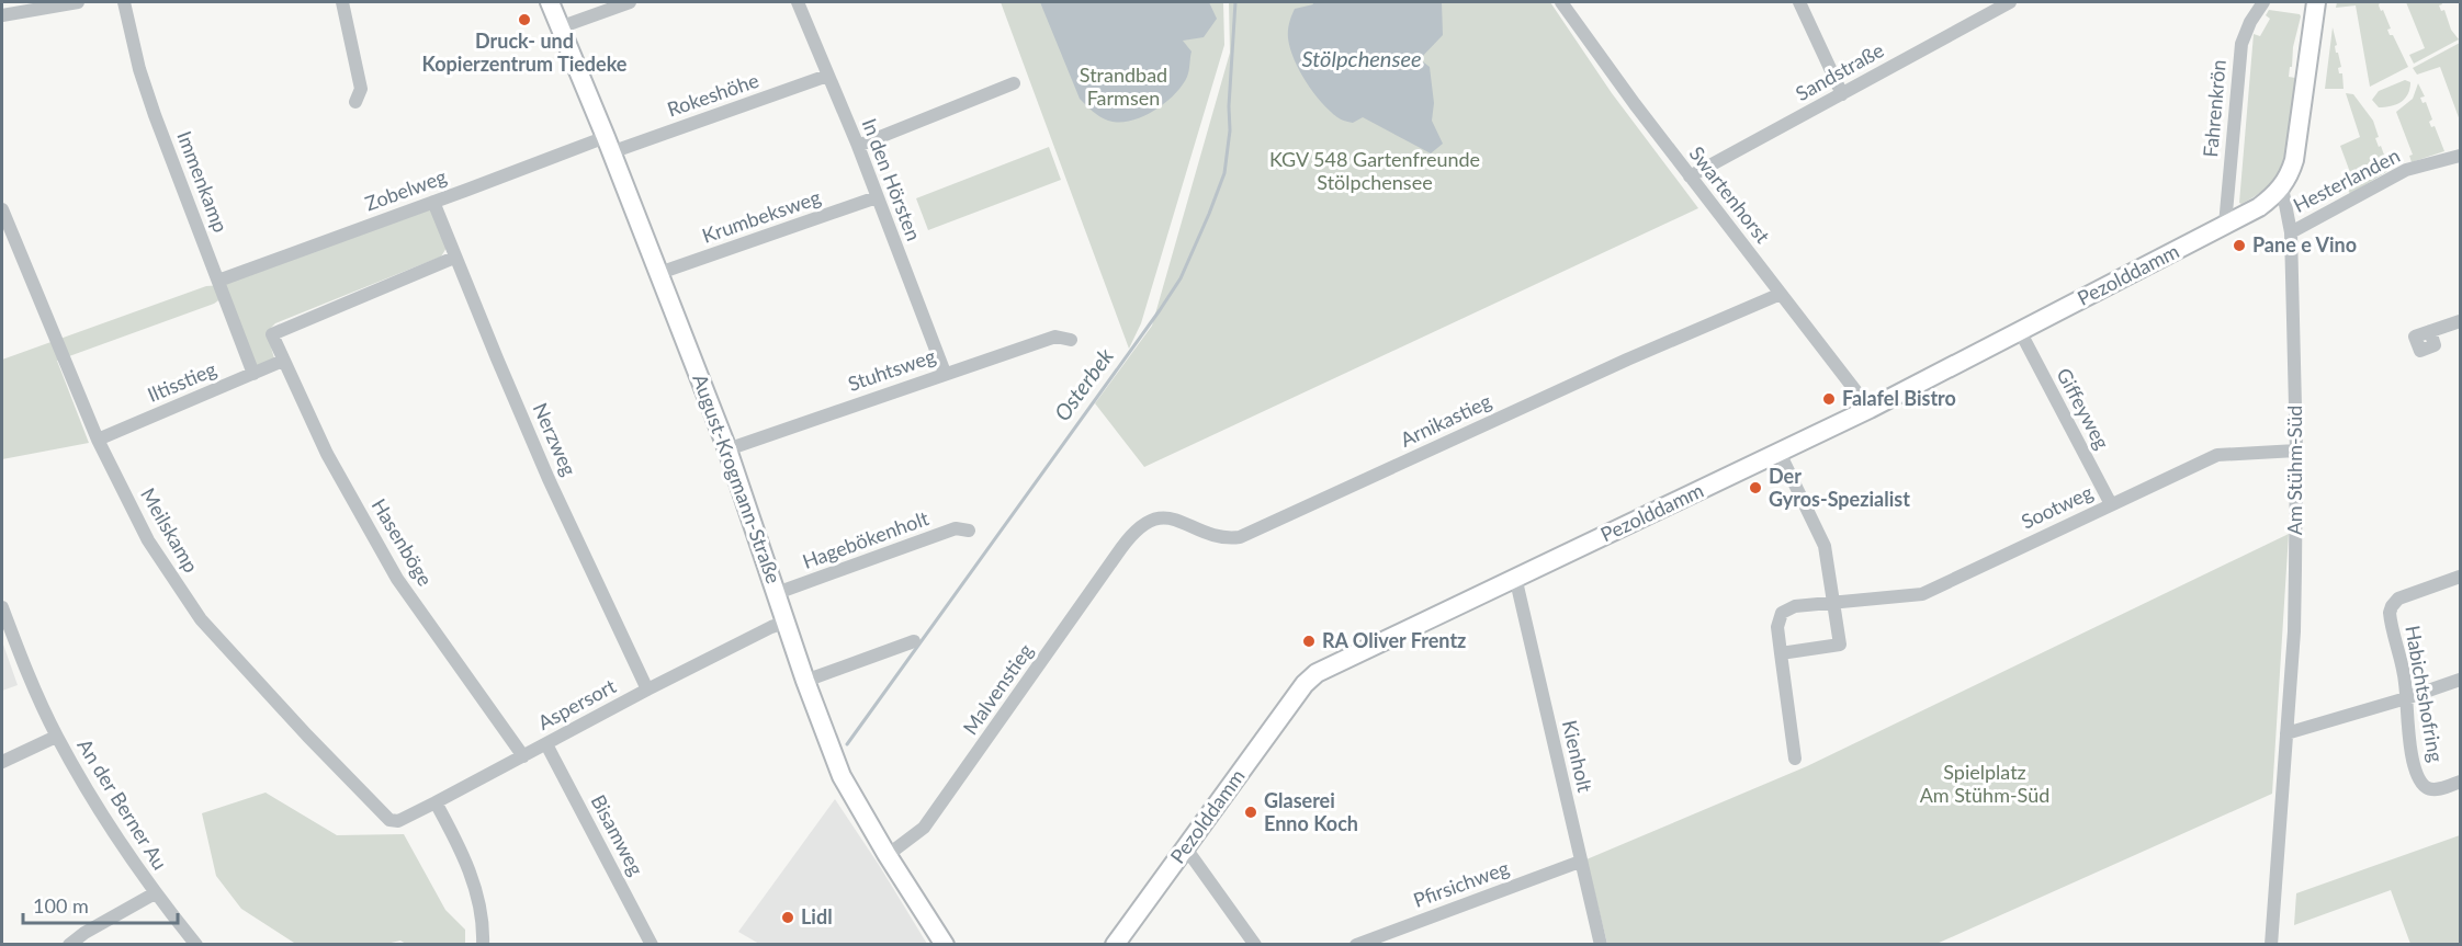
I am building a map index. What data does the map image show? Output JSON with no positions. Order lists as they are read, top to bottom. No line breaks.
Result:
{"streets":{"street":["Sandstraße","Rokeshöhe","Fahrenkrön","In den Hörsten","Hesterlanden","Immenkamp","Zobelweg","Swartenhorst","Krumbeksweg","Pezolddamm","Stuhtsweg","Iltisstieg","Giffeyweg","Arnikastieg","Nerzweg","Am Stühm-Süd","August-Krogmann-Straße","Sootweg","Meilskamp","Hagebökenholt","Hasenböge","Malvenstieg","Habichtshofring","Aspersort","Kienholt","An der Berner Au","Bisamweg","Pfirsichweg"]},"crossings":[["Sandstraße","Swartenhorst"],["Rokeshöhe","In den Hörsten"],["Rokeshöhe","Zobelweg"],["Rokeshöhe","August-Krogmann-Straße"],["Fahrenkrön","Pezolddamm"],["In den Hörsten","Krumbeksweg"],["In den Hörsten","Stuhtsweg"],["Hesterlanden","Am Stühm-Süd"],["Immenkamp","Zobelweg"],["Immenkamp","Iltisstieg"],["Zobelweg","Nerzweg"],["Zobelweg","August-Krogmann-Straße"],["Swartenhorst","Pezolddamm"],["Swartenhorst","Arnikastieg"],["Krumbeksweg","August-Krogmann-Straße"],["Pezolddamm","Giffeyweg"],["Pezolddamm","Am Stühm-Süd"],["Pezolddamm","Kienholt"],["Stuhtsweg","August-Krogmann-Straße"],["Iltisstieg","Meilskamp"],["Iltisstieg","Hasenböge"],["Giffeyweg","Sootweg"],["Arnikastieg","Malvenstieg"],["Nerzweg","Hasenböge"],["Nerzweg","Aspersort"],["Am Stühm-Süd","Sootweg"],["August-Krogmann-Straße","Hagebökenholt"],["August-Krogmann-Straße","Malvenstieg"],["August-Krogmann-Straße","Aspersort"],["Meilskamp","Aspersort"],["Hasenböge","Aspersort"],["Aspersort","Bisamweg"],["Kienholt","Pfirsichweg"]],"water":["Stölpchensee","Osterbek"],"parks":["Strandbad Farmsen","KGV 548 Gartenfreunde Stölpchensee","Spielplatz Am Stühm-Süd"],"places":["Druck- und Kopierzentrum Tiedeke","Pane e Vino","Falafel Bistro","Der Gyros-Spezialist","RA Oliver Frentz","Glaserei Enno Koch","Lidl"],"scale_bar":"100 m"}
